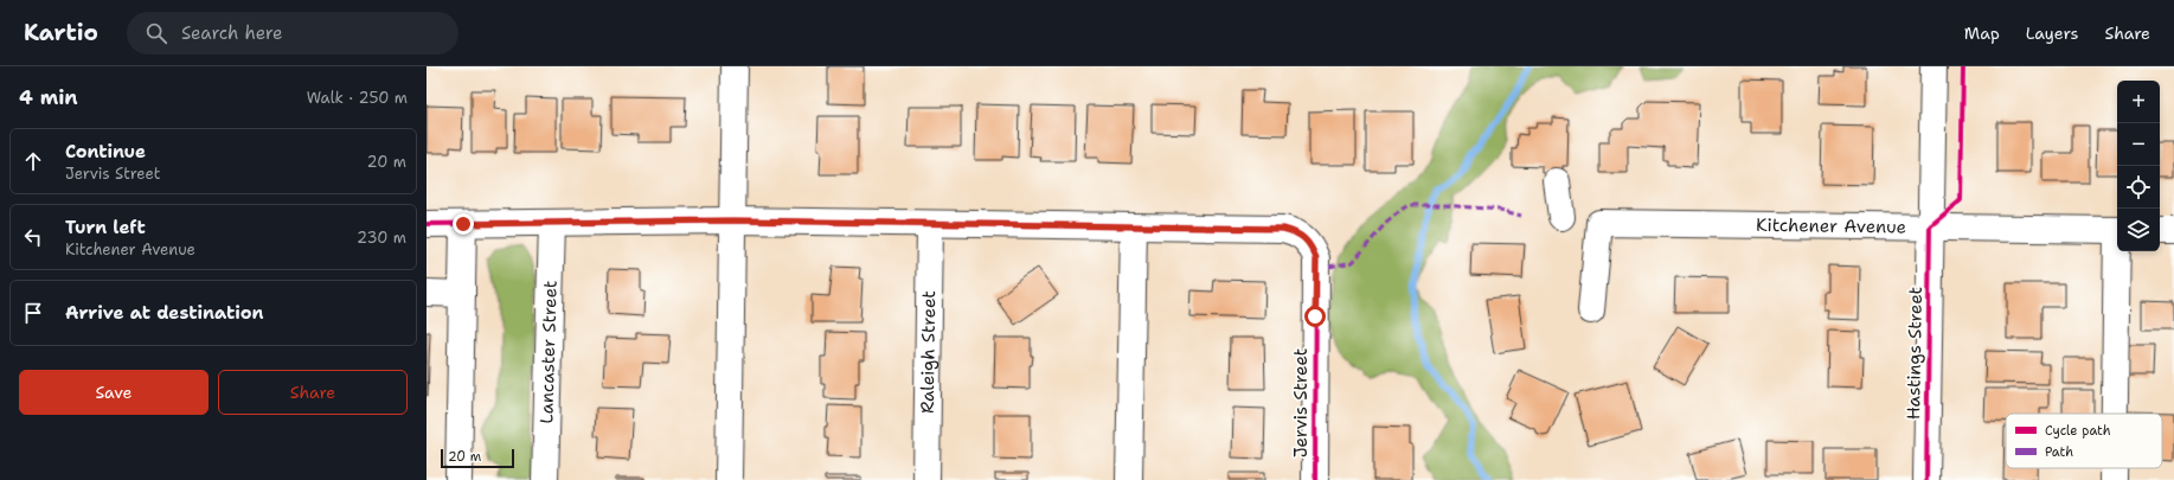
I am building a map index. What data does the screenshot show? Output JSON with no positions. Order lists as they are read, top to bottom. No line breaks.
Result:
{"streets":{"street":["Kitchener Avenue","Lancaster Street","Raleigh Street","Hastings Street","Jervis Street"]},"crossings":[["Kitchener Avenue","Hastings Street"]],"legend":["Cycle path","Path"],"scale_bar":"20 m","page":{"header":"Kartio","search":"Search here","nav":["Map","Layers","Share"],"heading":["4 min","Walk · 250 m"],"map_buttons":["+","−"],"list":[["Continue","Jervis Street","20 m"],["Turn left","Kitchener Avenue","230 m"],"Arrive at destination"],"buttons":["Save","Share"],"scale":"20 m"}}
